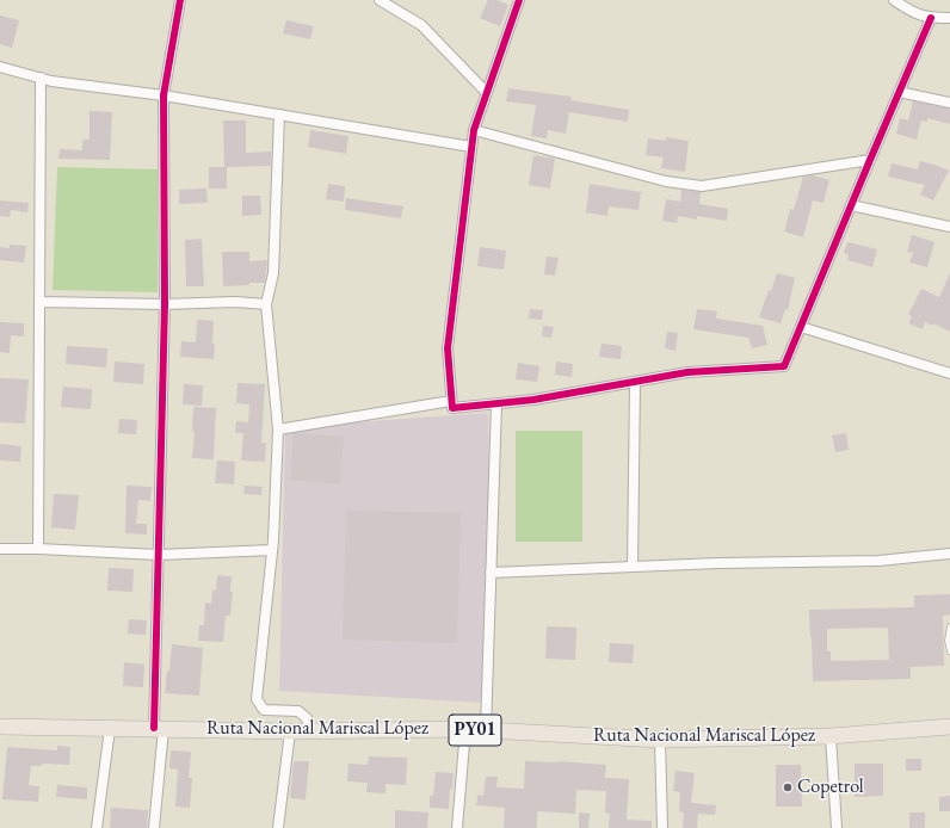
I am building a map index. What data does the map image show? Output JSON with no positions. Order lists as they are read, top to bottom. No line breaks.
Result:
{"streets":{"highway":["Ruta Nacional Mariscal López","PY01"]},"places":["Copetrol"]}
